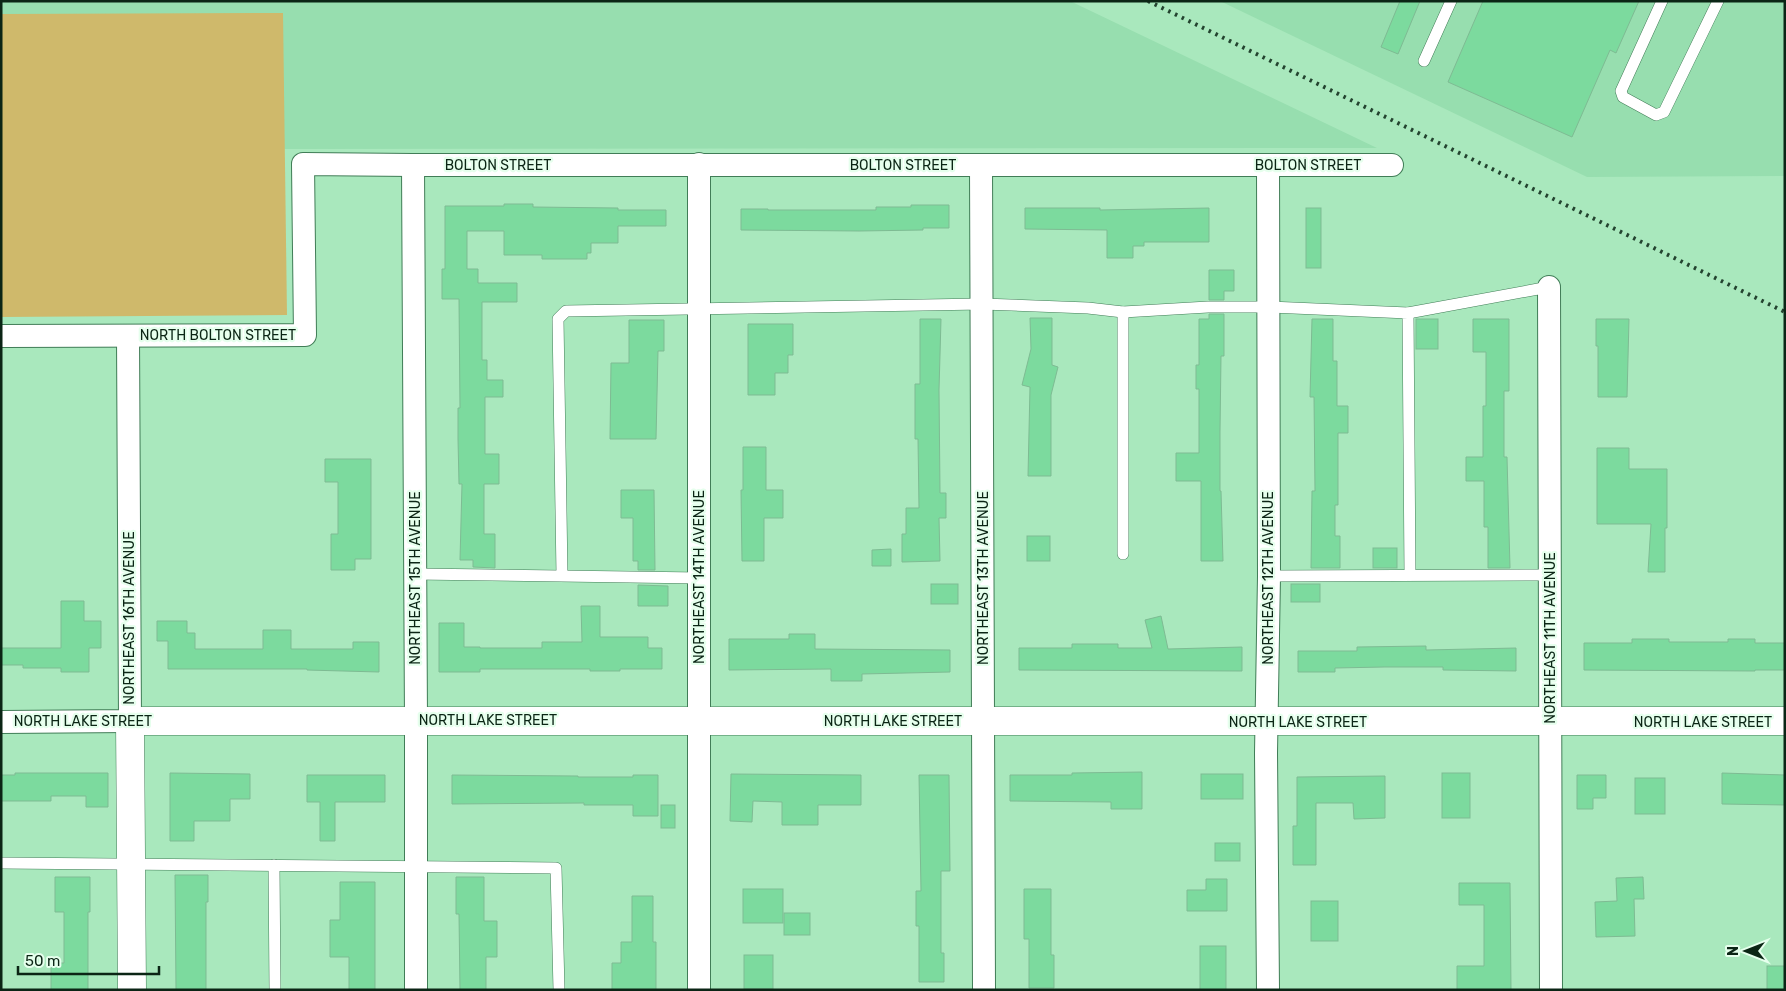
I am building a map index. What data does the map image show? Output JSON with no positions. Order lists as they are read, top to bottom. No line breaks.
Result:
{"streets":{"street":["BOLTON STREET","NORTH BOLTON STREET","NORTHEAST 14TH AVENUE","NORTHEAST 15TH AVENUE","NORTHEAST 13TH AVENUE","NORTHEAST 12TH AVENUE","NORTHEAST 16TH AVENUE","NORTHEAST 11TH AVENUE","NORTH LAKE STREET"]},"crossings":[["BOLTON STREET","NORTH BOLTON STREET"],["BOLTON STREET","NORTHEAST 14TH AVENUE"],["BOLTON STREET","NORTHEAST 15TH AVENUE"],["BOLTON STREET","NORTHEAST 13TH AVENUE"],["BOLTON STREET","NORTHEAST 12TH AVENUE"],["NORTH BOLTON STREET","NORTHEAST 15TH AVENUE"],["NORTH BOLTON STREET","NORTHEAST 16TH AVENUE"],["NORTHEAST 14TH AVENUE","NORTH LAKE STREET"],["NORTHEAST 15TH AVENUE","NORTH LAKE STREET"],["NORTHEAST 13TH AVENUE","NORTH LAKE STREET"],["NORTHEAST 12TH AVENUE","NORTH LAKE STREET"],["NORTHEAST 16TH AVENUE","NORTH LAKE STREET"],["NORTHEAST 11TH AVENUE","NORTH LAKE STREET"]],"scale_bar":"50 m","north":"left"}
